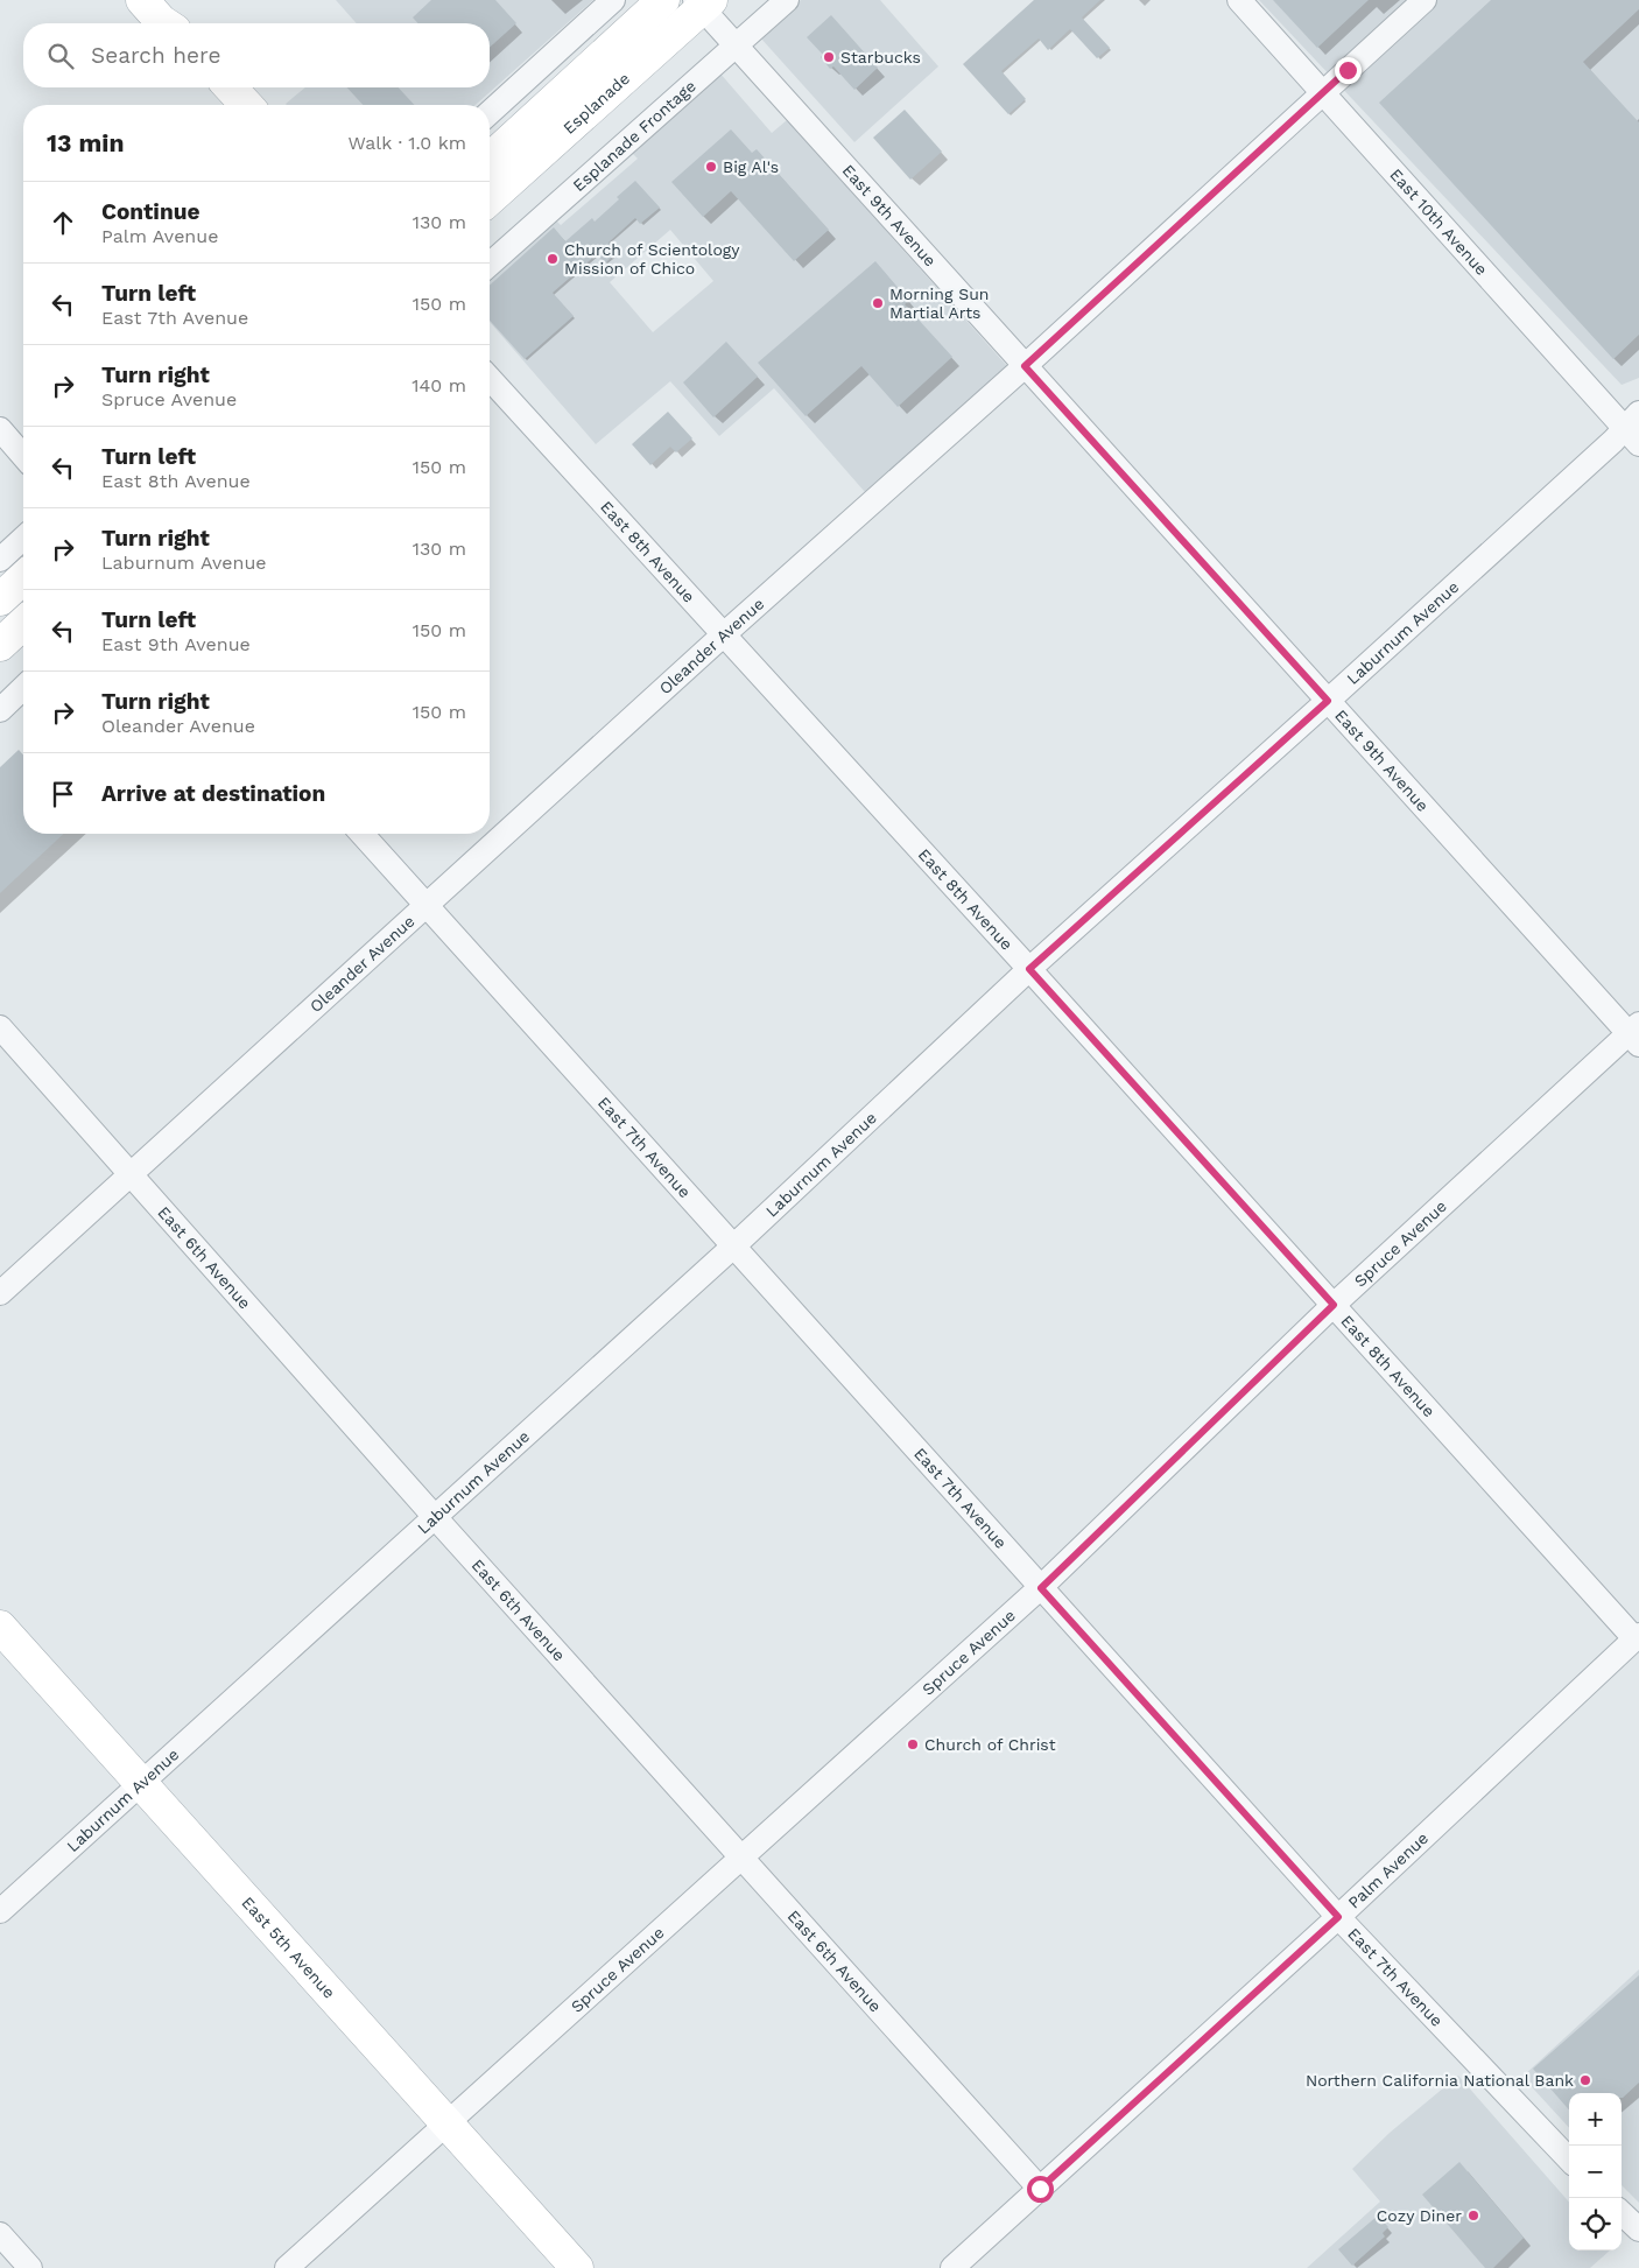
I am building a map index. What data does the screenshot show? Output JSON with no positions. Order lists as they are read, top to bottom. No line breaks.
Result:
{"streets":{"street":["Esplanade","Esplanade Frontage","East 9th Avenue","East 10th Avenue","East 8th Avenue","Laburnum Avenue","Oleander Avenue","East 7th Avenue","Spruce Avenue","East 6th Avenue","Palm Avenue","East 5th Avenue"]},"crossings":[["Esplanade","East 9th Avenue"],["Esplanade Frontage","East 9th Avenue"],["East 9th Avenue","Laburnum Avenue"],["East 9th Avenue","Oleander Avenue"],["East 9th Avenue","Spruce Avenue"],["East 10th Avenue","Laburnum Avenue"],["East 10th Avenue","Oleander Avenue"],["East 8th Avenue","Laburnum Avenue"],["East 8th Avenue","Oleander Avenue"],["East 8th Avenue","Spruce Avenue"],["East 8th Avenue","Palm Avenue"],["Laburnum Avenue","East 7th Avenue"],["Laburnum Avenue","East 6th Avenue"],["Laburnum Avenue","East 5th Avenue"],["Oleander Avenue","East 7th Avenue"],["Oleander Avenue","East 6th Avenue"],["East 7th Avenue","Spruce Avenue"],["East 7th Avenue","Palm Avenue"],["Spruce Avenue","East 6th Avenue"],["Spruce Avenue","East 5th Avenue"],["East 6th Avenue","Palm Avenue"]],"places":["Starbucks","Big Al's","Church of Scientology Mission of Chico","Morning Sun Martial Arts","Church of Christ","Northern California National Bank","Cozy Diner"],"page":{"search":"Search here","heading":["13 min","Walk · 1.0 km"],"list":[["Continue","Palm Avenue","130 m"],["Turn left","East 7th Avenue","150 m"],["Turn right","Spruce Avenue","140 m"],["Turn left","East 8th Avenue","150 m"],["Turn right","Laburnum Avenue","130 m"],["Turn left","East 9th Avenue","150 m"],["Turn right","Oleander Avenue","150 m"],"Arrive at destination"],"map_buttons":["+","−"]}}
